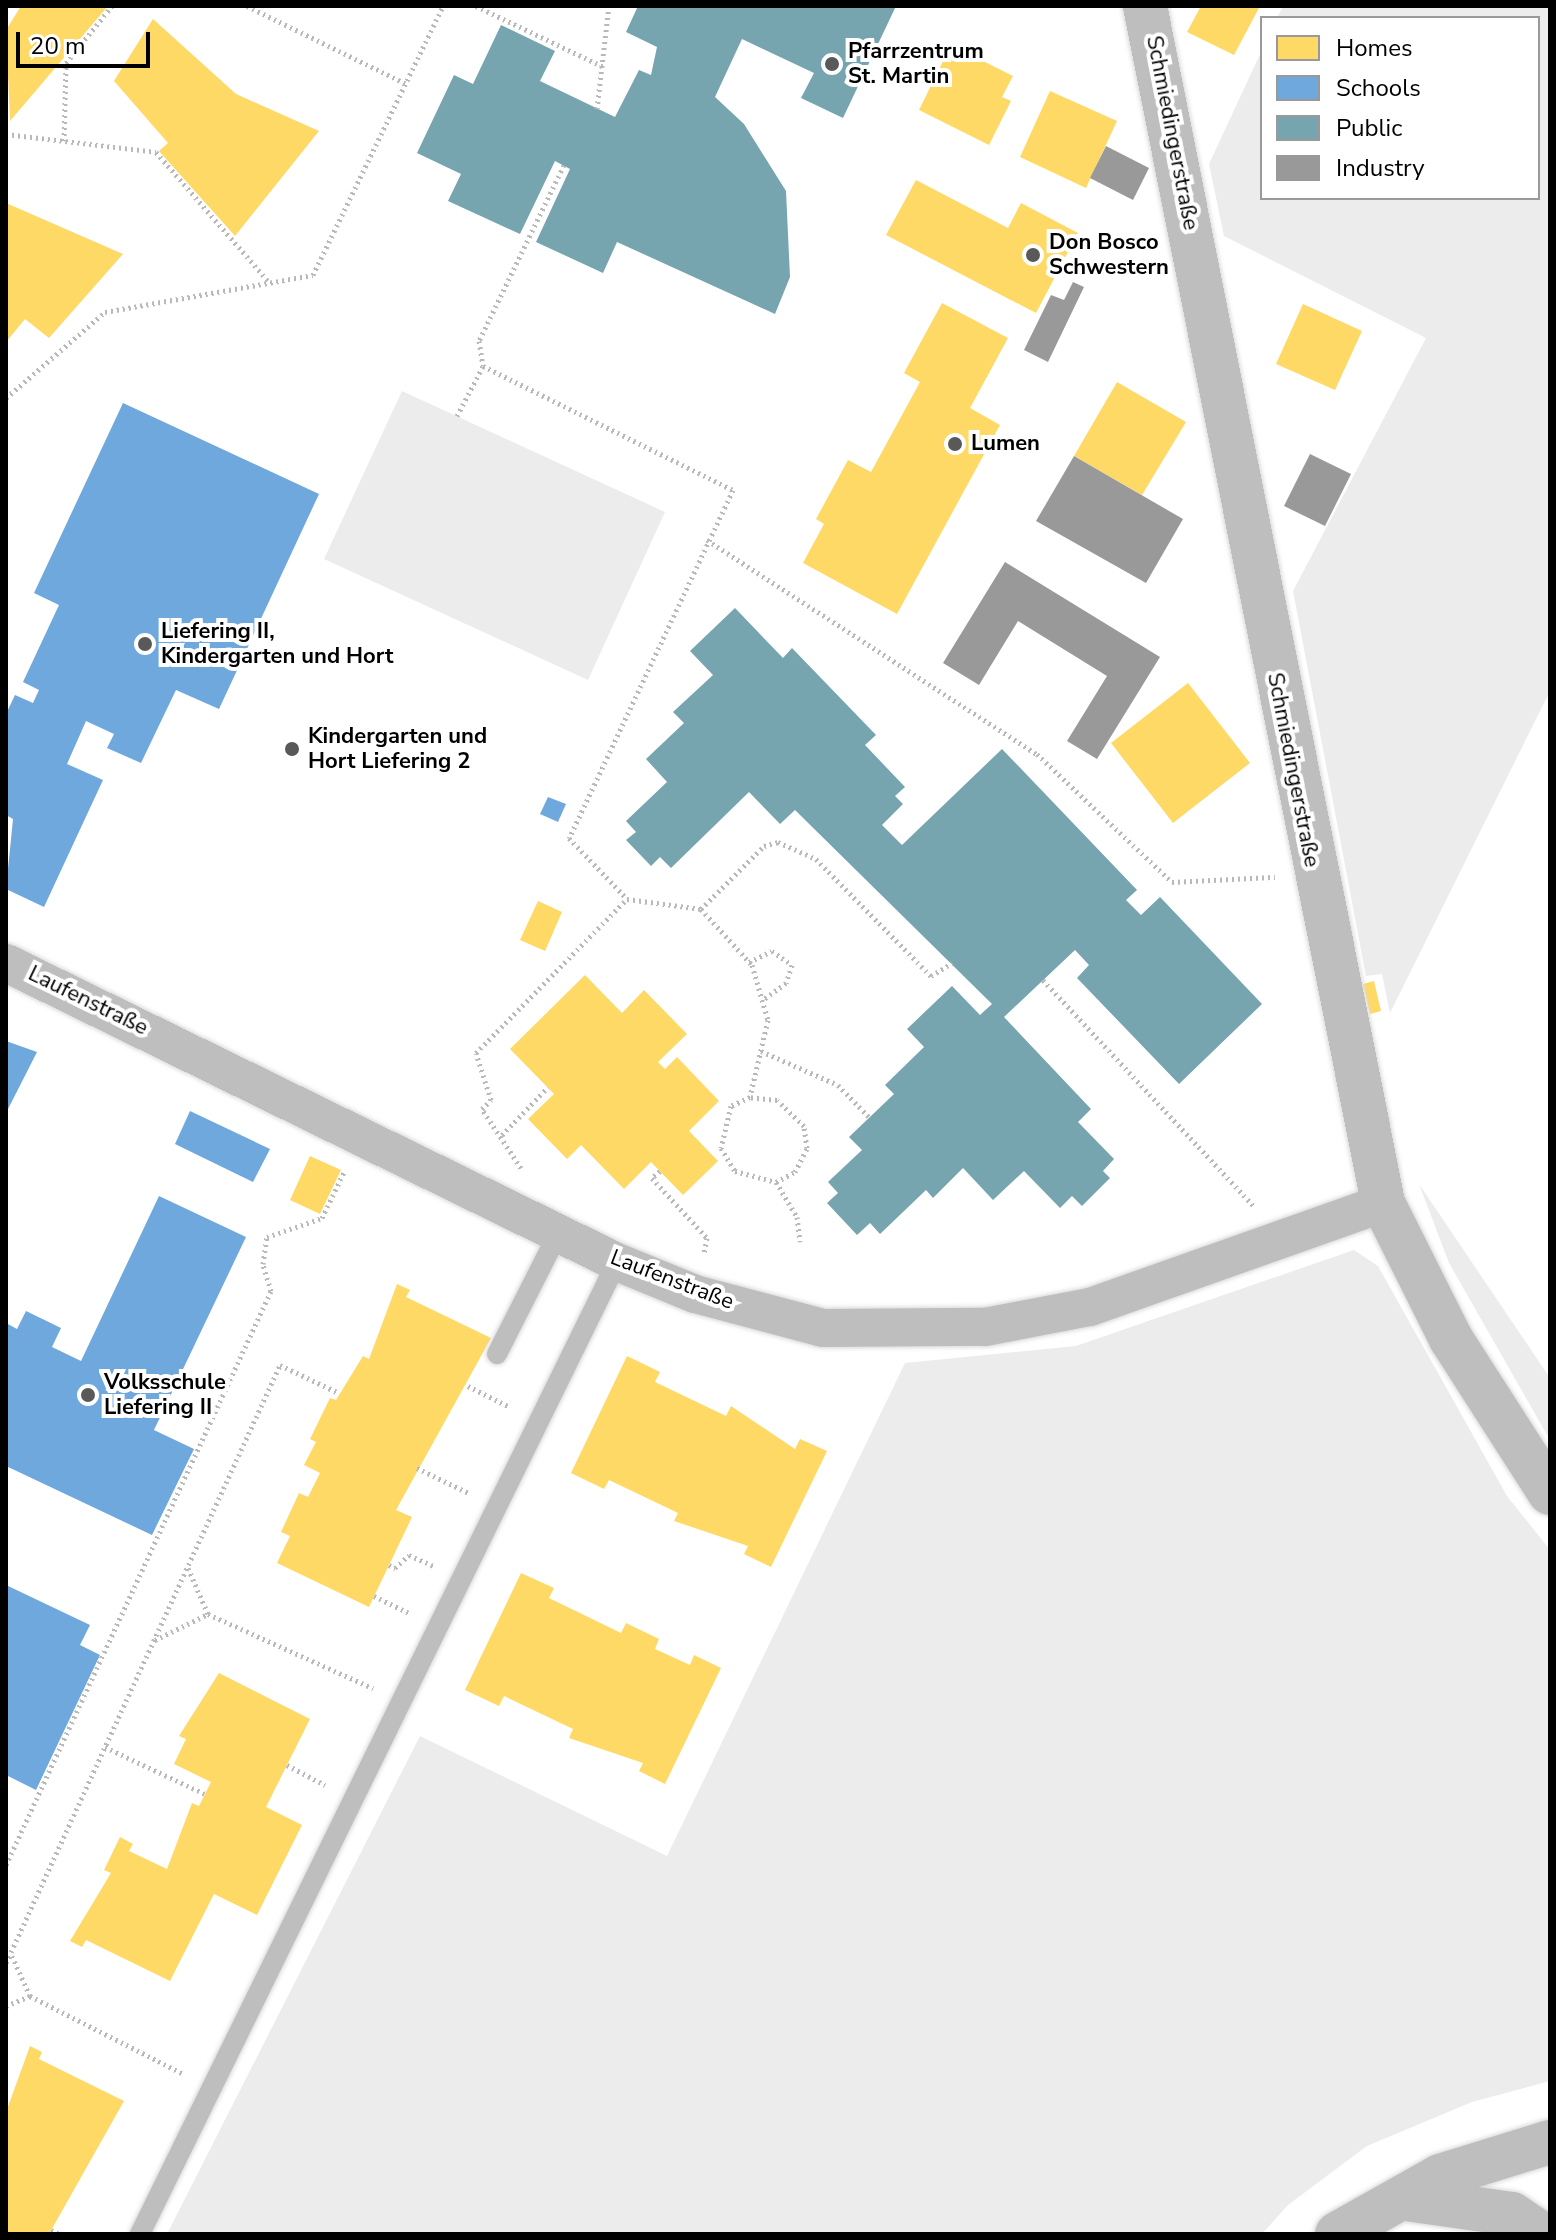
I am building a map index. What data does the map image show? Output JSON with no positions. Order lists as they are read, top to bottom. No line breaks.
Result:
{"streets":{"main road":["Schmiedingerstraße"],"street":["Laufenstraße"]},"crossings":[["Schmiedingerstraße","Laufenstraße"]],"places":["Pfarrzentrum St. Martin","Don Bosco Schwestern","Lumen","Liefering II, Kindergarten und Hort","Kindergarten und Hort Liefering 2","Volksschule Liefering II"],"legend":["Homes","Schools","Public","Industry"],"scale_bar":"20 m"}
